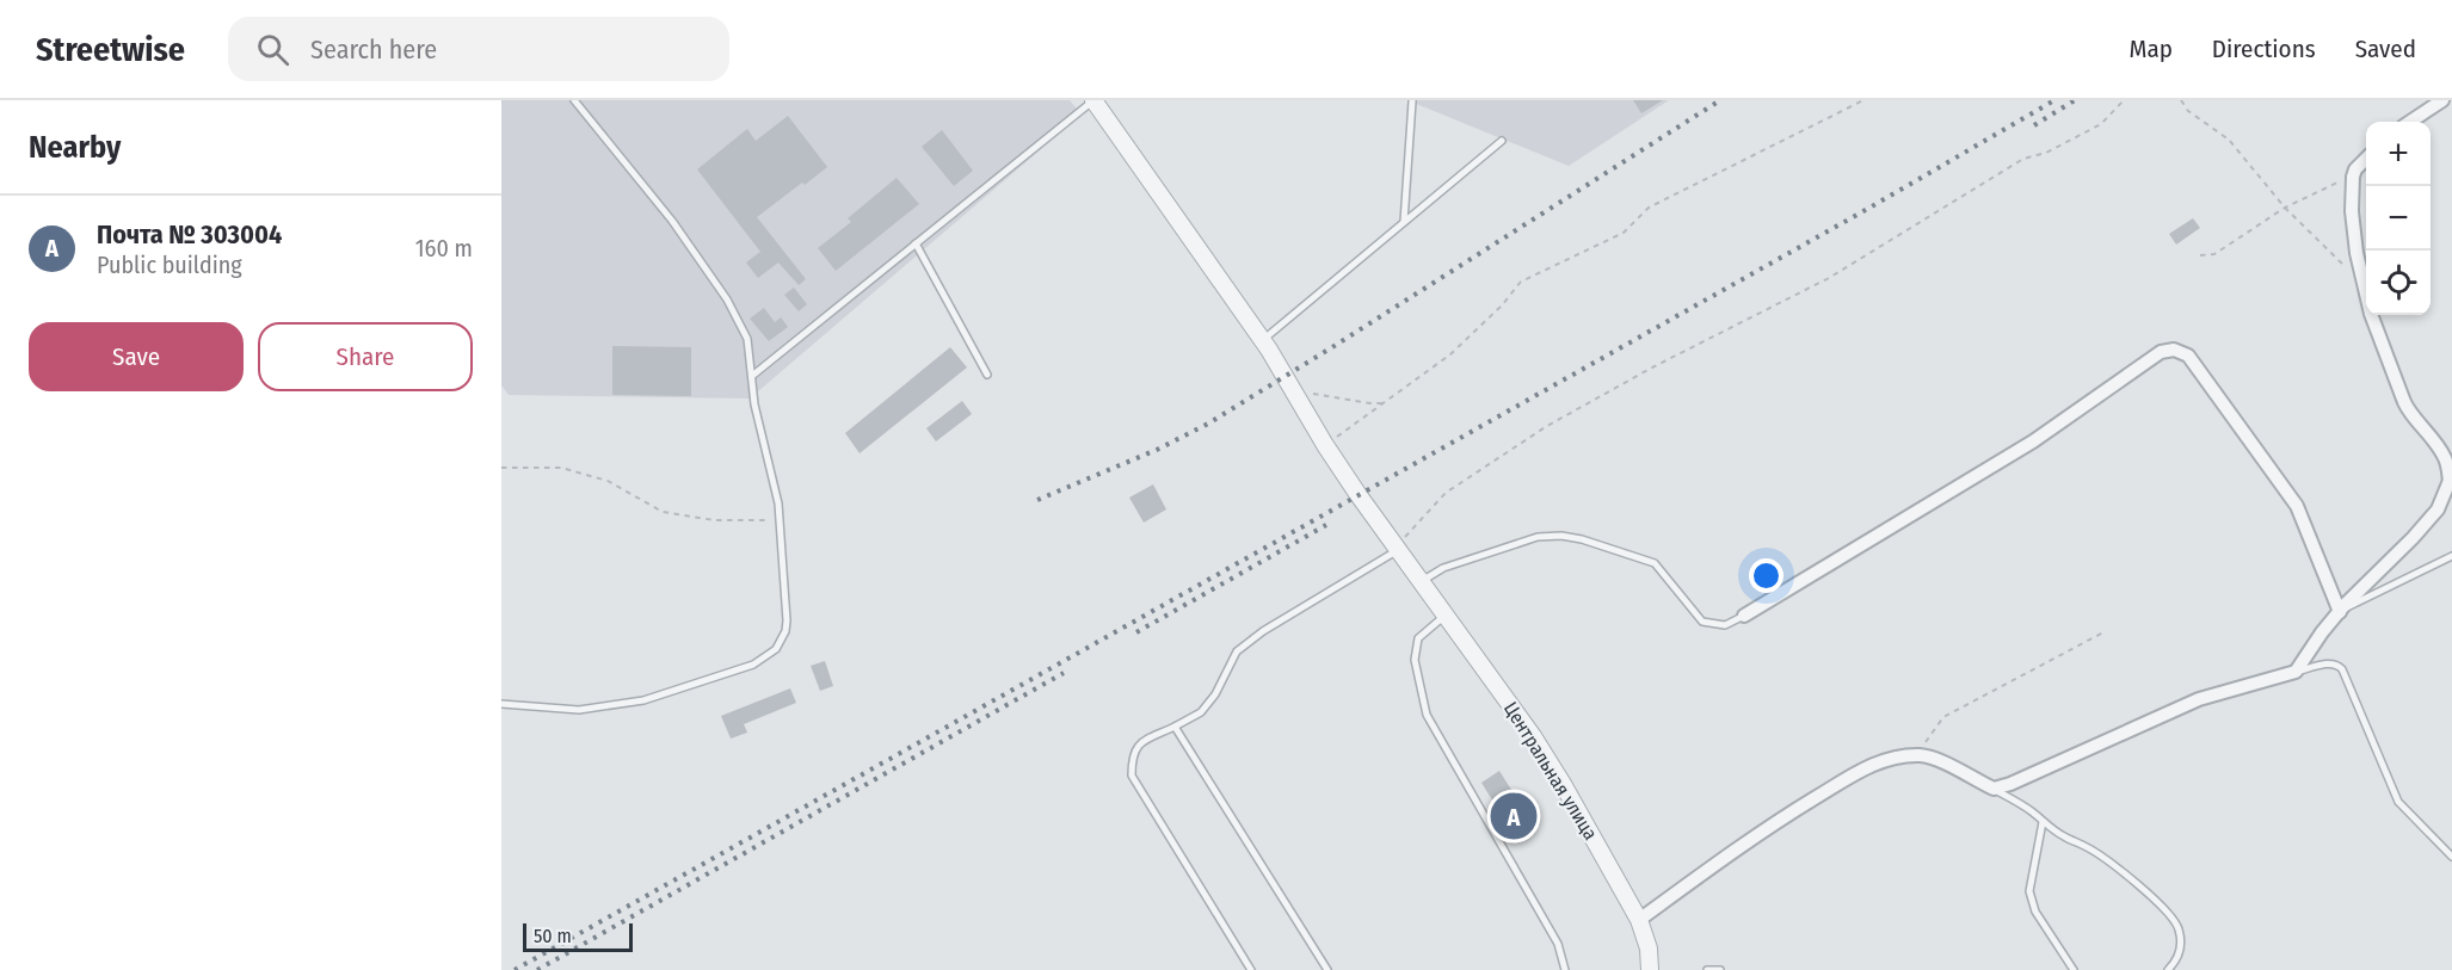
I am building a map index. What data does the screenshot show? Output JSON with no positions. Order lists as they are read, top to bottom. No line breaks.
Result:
{"streets":{"street":["Центральная улица"]},"scale_bar":"50 m","page":{"header":"Streetwise","search":"Search here","nav":["Map","Directions","Saved"],"heading":"Nearby","map_buttons":["+","−"],"list":[{"mark":"A","name":"Почта № 303004","note":"Public building","value":"160 m"}],"buttons":["Save","Share"],"pins":"A","scale":"50 m"}}
